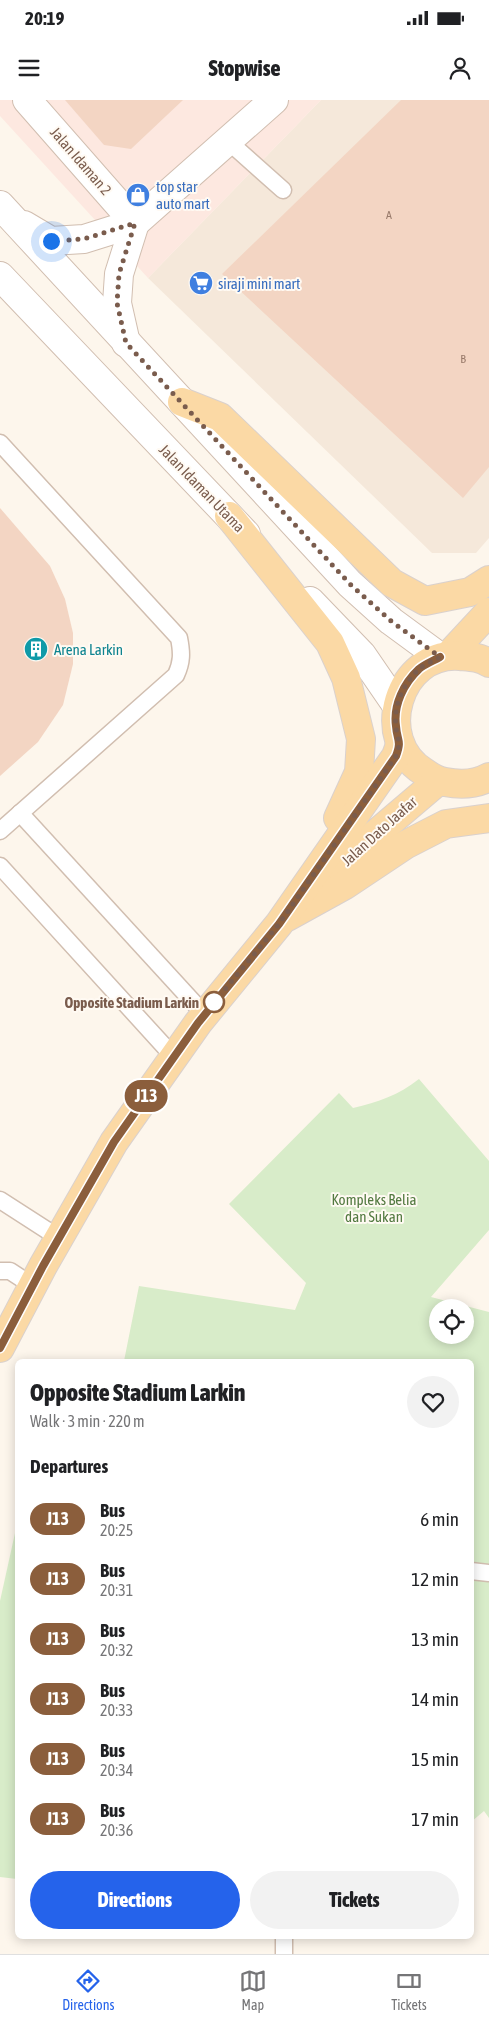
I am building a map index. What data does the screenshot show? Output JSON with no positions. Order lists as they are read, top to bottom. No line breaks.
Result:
{"streets":{"main road":["Jalan Dato Jaafar"],"street":["Jalan Idaman 2","Jalan Idaman Utama"]},"parks":["Kompleks Belia dan Sukan"],"places":{"shop":["top star auto mart"],"supermarket":["siraji mini mart"],"building":["Arena Larkin"],"other":["Opposite Stadium Larkin"]},"lines":["bus line J13"],"house_numbers":["A","B"],"page":{"status":"20:19","header":"Stopwise","on_map":"J13","heading":[["Opposite Stadium Larkin","Walk · 3 min · 220 m"],"Departures"],"list":[{"mark":"J13","name":"Bus","note":"20:25","value":"6 min"},{"mark":"J13","name":"Bus","note":"20:31","value":"12 min"},{"mark":"J13","name":"Bus","note":"20:32","value":"13 min"},{"mark":"J13","name":"Bus","note":"20:33","value":"14 min"},{"mark":"J13","name":"Bus","note":"20:34","value":"15 min"},{"mark":"J13","name":"Bus","note":"20:36","value":"17 min"}],"buttons":["Directions","Tickets"],"tabs":["Directions","Map","Tickets"]}}
